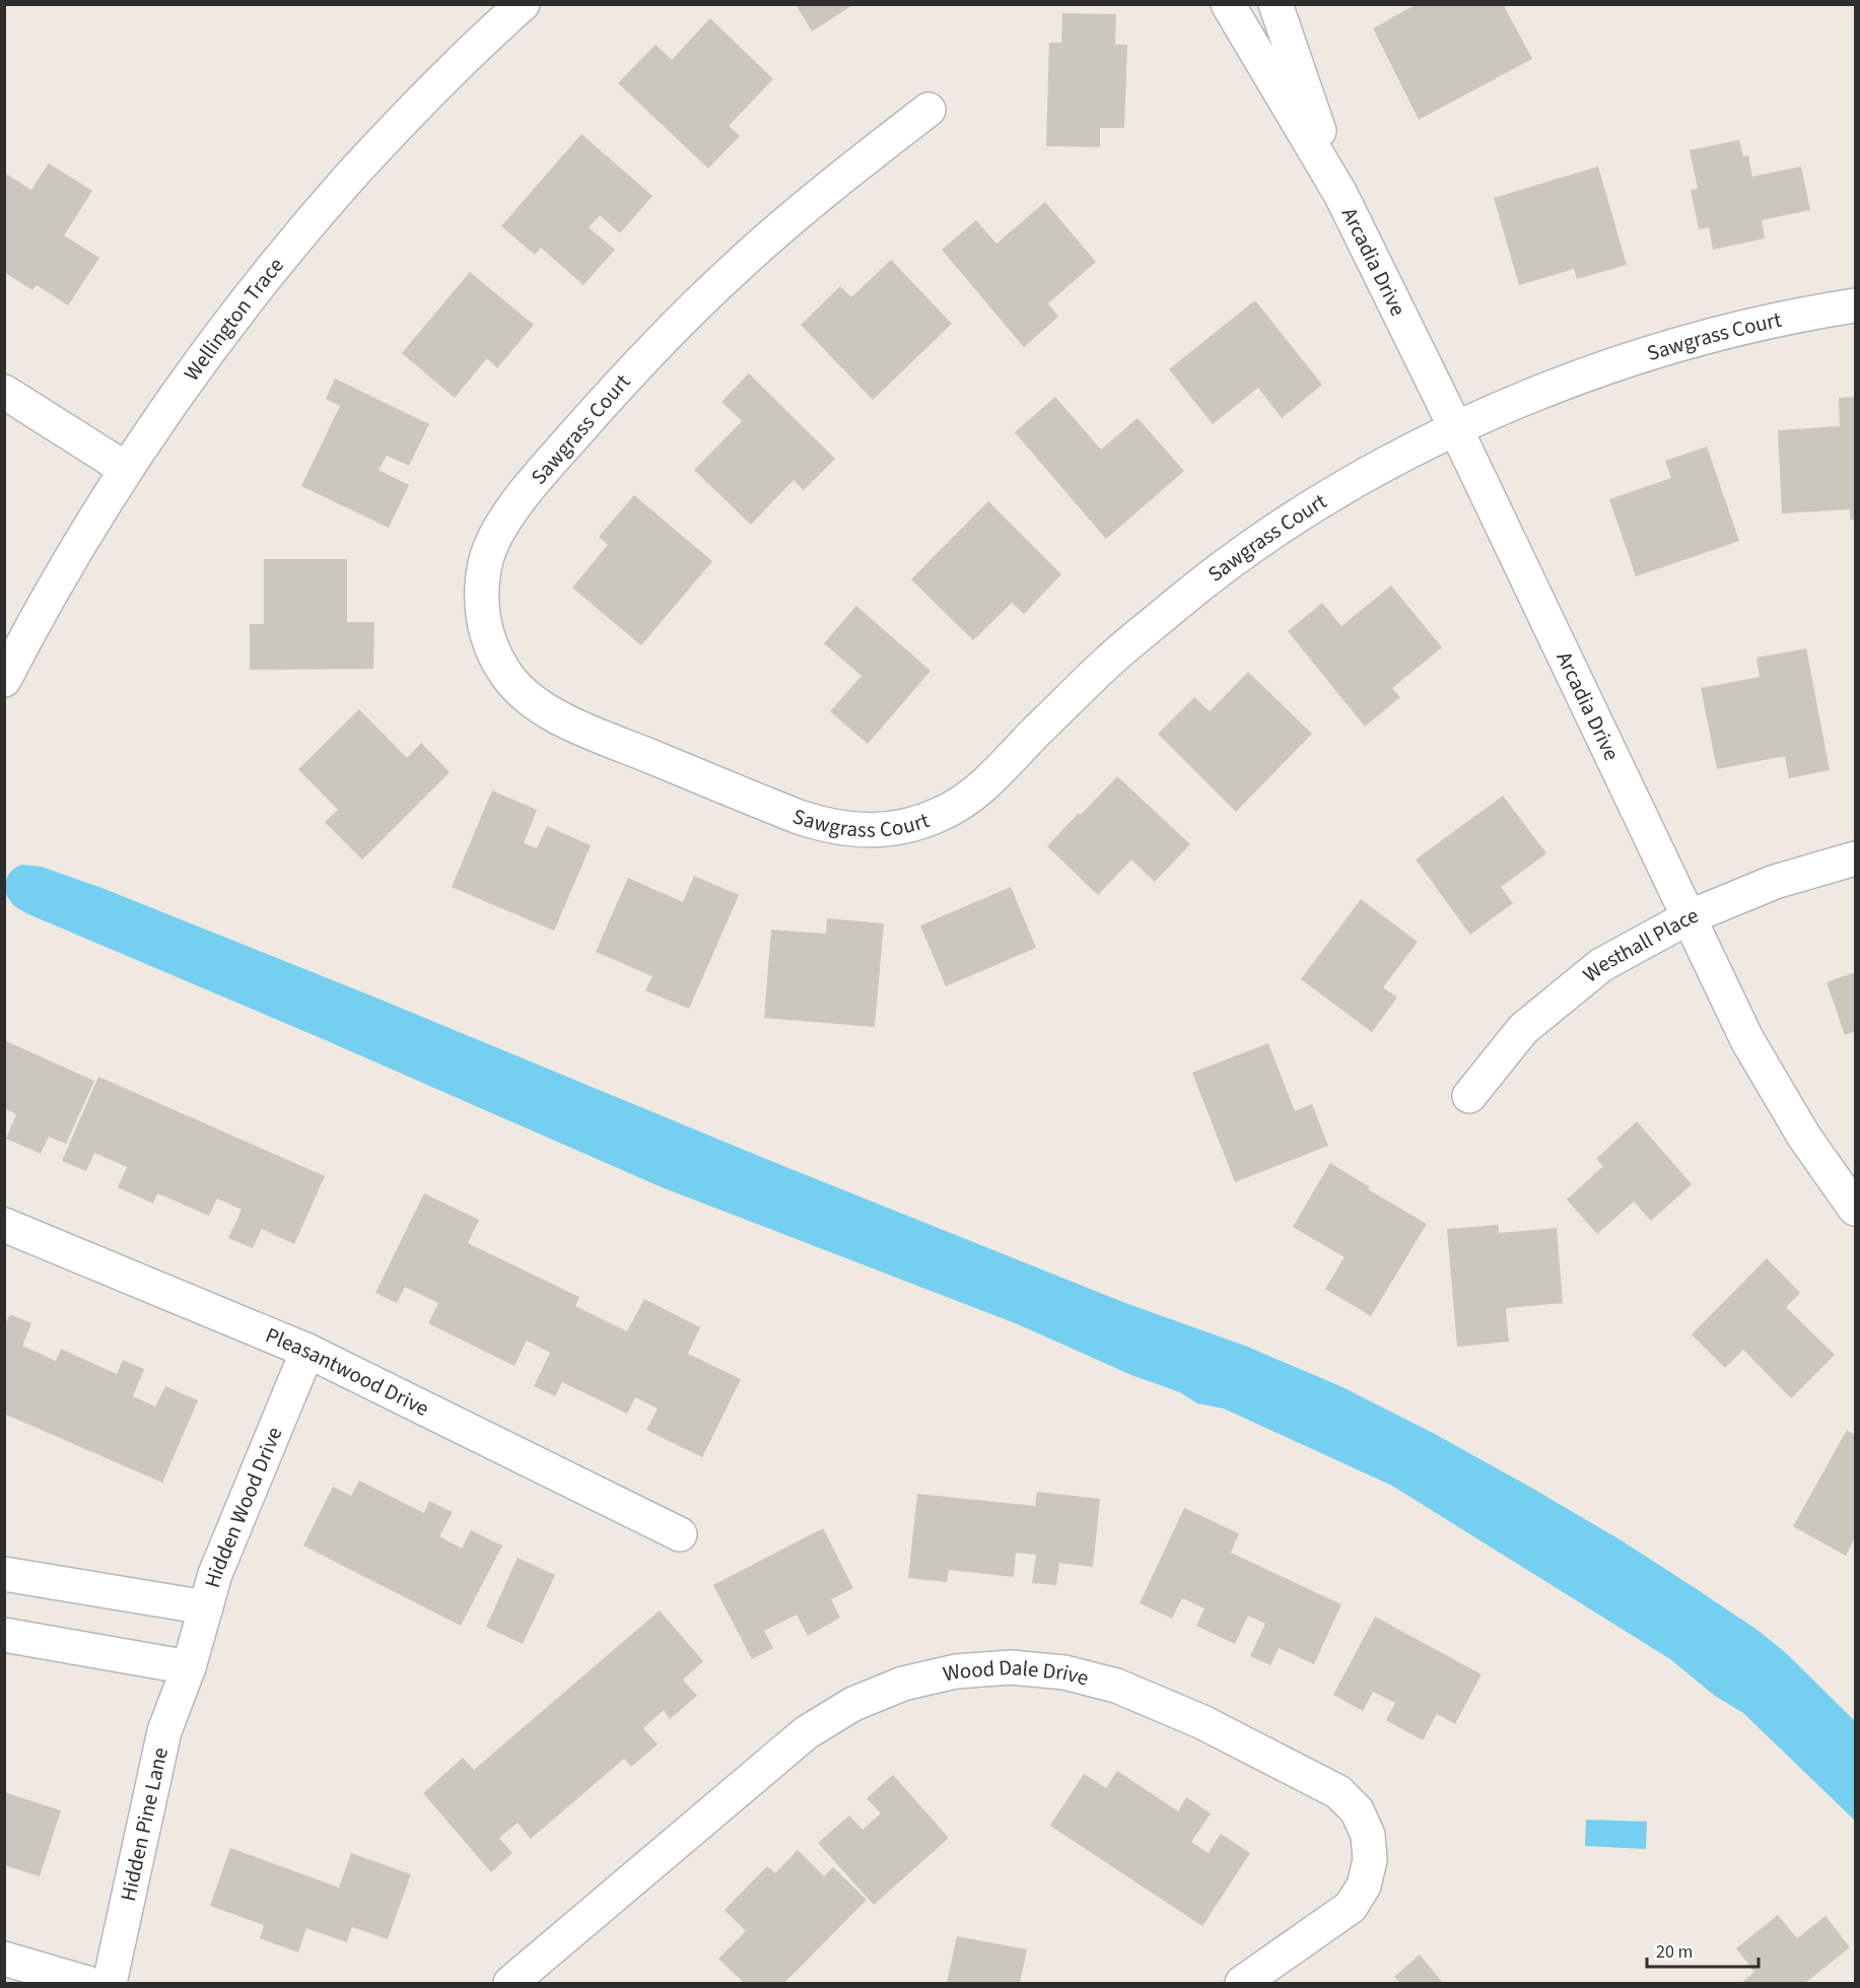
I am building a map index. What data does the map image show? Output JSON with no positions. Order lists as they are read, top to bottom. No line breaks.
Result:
{"streets":{"street":["Arcadia Drive","Wellington Trace","Sawgrass Court","Westhall Place","Pleasantwood Drive","Hidden Wood Drive","Wood Dale Drive","Hidden Pine Lane"]},"crossings":[["Arcadia Drive","Sawgrass Court"],["Arcadia Drive","Westhall Place"],["Pleasantwood Drive","Hidden Wood Drive"],["Hidden Wood Drive","Hidden Pine Lane"]],"scale_bar":"20 m"}
